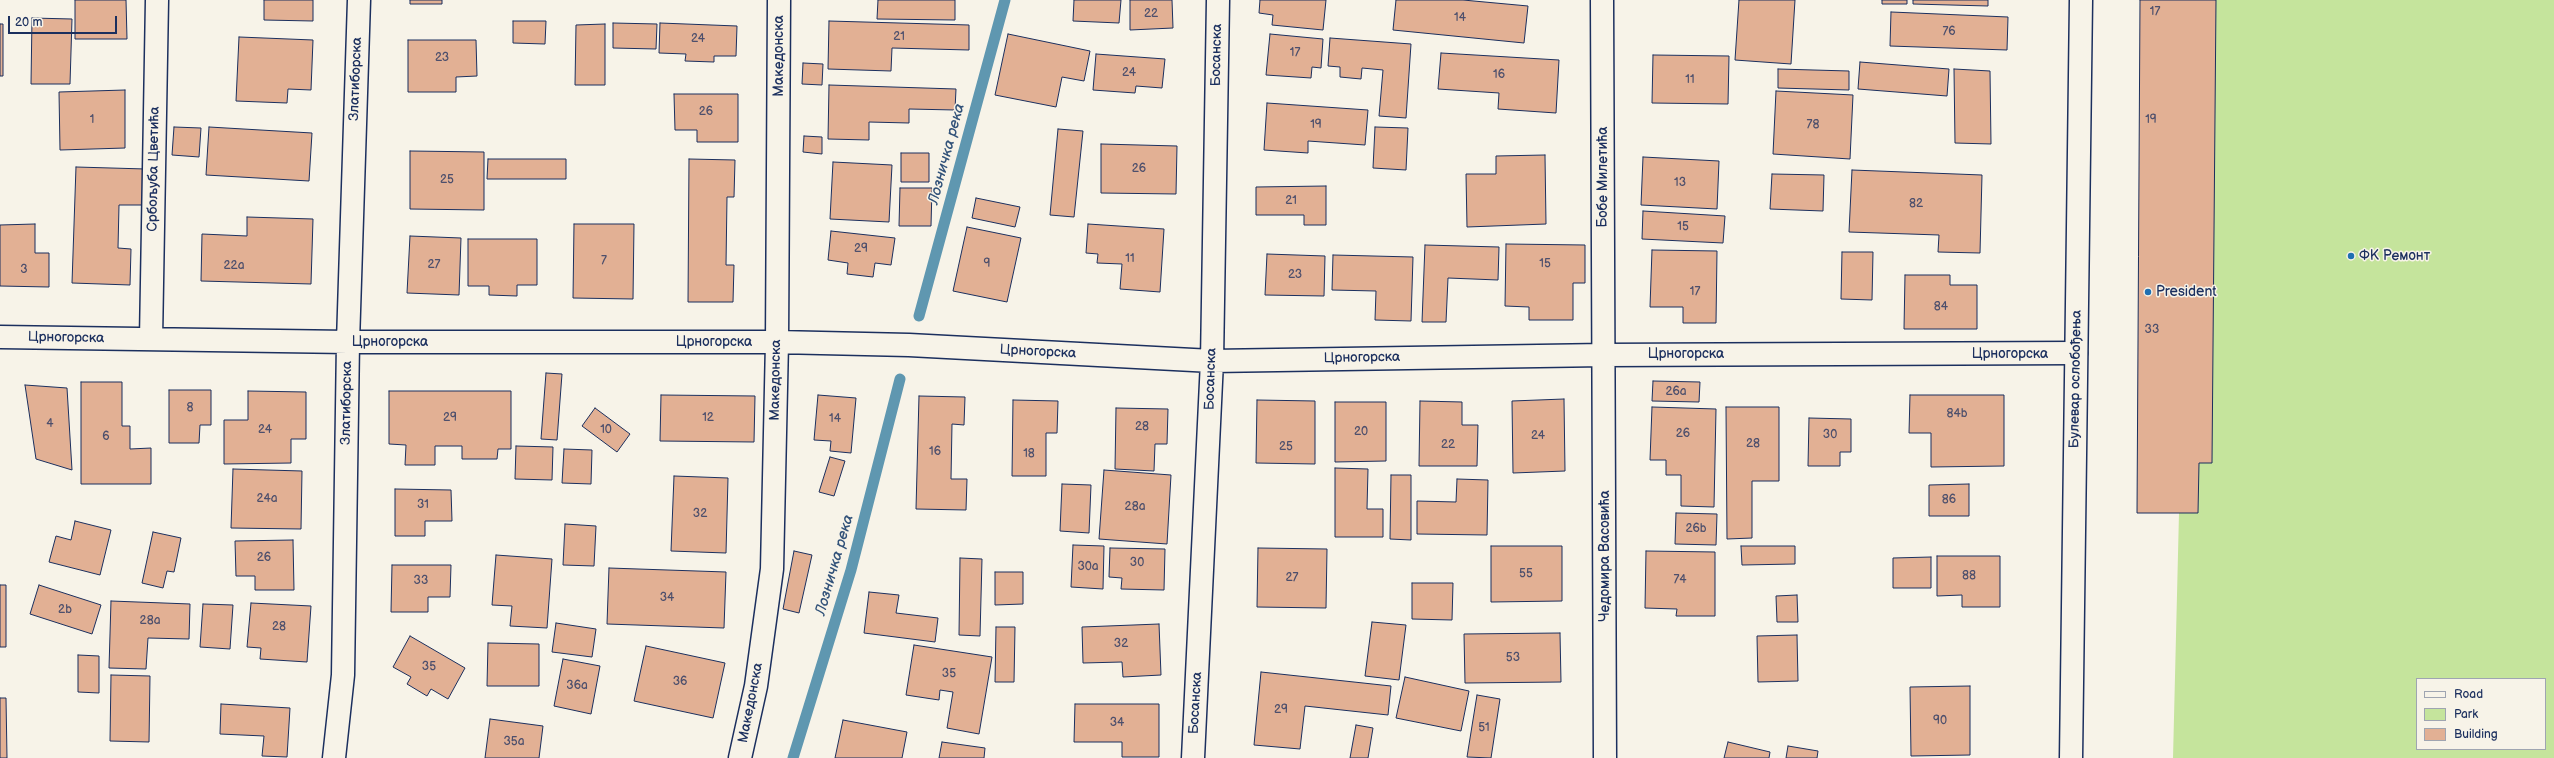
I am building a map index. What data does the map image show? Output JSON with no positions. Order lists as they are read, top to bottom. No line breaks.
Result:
{"streets":{"street":["Босанска","Македонска","Златиборска","Србољуба Цветића","Бобе Милетића","Црногорска","Булевар ослобођења","Чедомира Васовића"]},"crossings":[["Босанска","Црногорска"],["Македонска","Црногорска"],["Златиборска","Црногорска"],["Србољуба Цветића","Црногорска"],["Бобе Милетића","Црногорска"],["Бобе Милетића","Чедомира Васовића"],["Црногорска","Булевар ослобођења"],["Црногорска","Чедомира Васовића"]],"water":["Лозничка река"],"places":["ФК Ремонт","President"],"house_numbers":["17","22","14","76","21","24","17","23","24","16","11","26","1","19","19","78","26","25","13","21","82","15","29","11","7","9","15","27","22a","3","23","17","84","33","26a","8","84b","29","12","14","4","28","24","10","20","26","30","24","6","28","22","25","16","18","24a","86","31","28a","32","26b","26","30","30a","55","88","27","74","33","34","2b","28a","28","32","53","35","35","36","36a","29","90","34","51","35a"],"legend":["Road","Park","Building"],"scale_bar":"20 m"}
